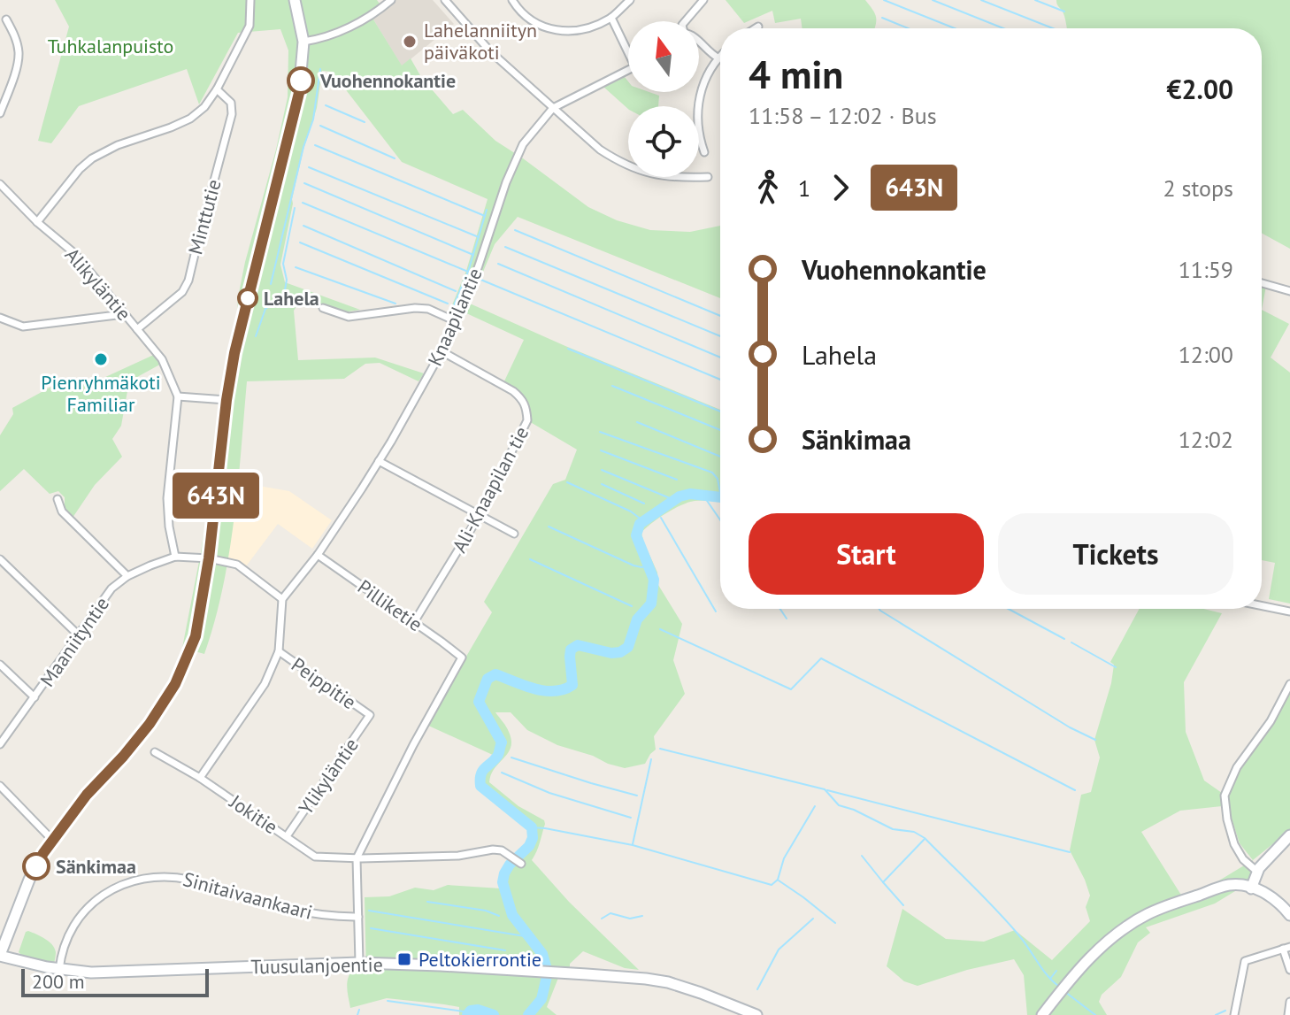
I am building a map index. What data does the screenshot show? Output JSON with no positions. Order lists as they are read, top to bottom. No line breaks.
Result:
{"streets":{"street":["Minttutie","Alikyläntie","Knaapilantie","Ali-Knaapilan tie","Pilliketie","Maaniityntie","Peippitie","Ylikyläntie","Jokitie","Sinitaivaankaari","Tuusulanjoentie"]},"crossings":[["Minttutie","Alikyläntie"],["Alikyläntie","Maaniityntie"],["Knaapilantie","Ali-Knaapilan tie"],["Knaapilantie","Pilliketie"],["Ali-Knaapilan tie","Pilliketie"],["Pilliketie","Jokitie"],["Peippitie","Ylikyläntie"],["Ylikyläntie","Jokitie"],["Sinitaivaankaari","Tuusulanjoentie"]],"parks":["Tuhkalanpuisto"],"places":{"other":["Lahelanniityn päiväkoti","Vuohennokantie","Lahela","Pienryhmäkoti Familiar","Sänkimaa"],"transit":["Peltokierrontie"]},"lines":["bus line 643N"],"scale_bar":"200 m","north":"top","page":{"on_map":"643N","heading":["4 min","11:58 – 12:02 · Bus","€2.00"],"legs":["1","643N","2 stops"],"list":[{"name":"Vuohennokantie","value":"11:59"},{"name":"Lahela","value":"12:00"},{"name":"Sänkimaa","value":"12:02"}],"buttons":["Start","Tickets"],"scale":"200 m"}}
